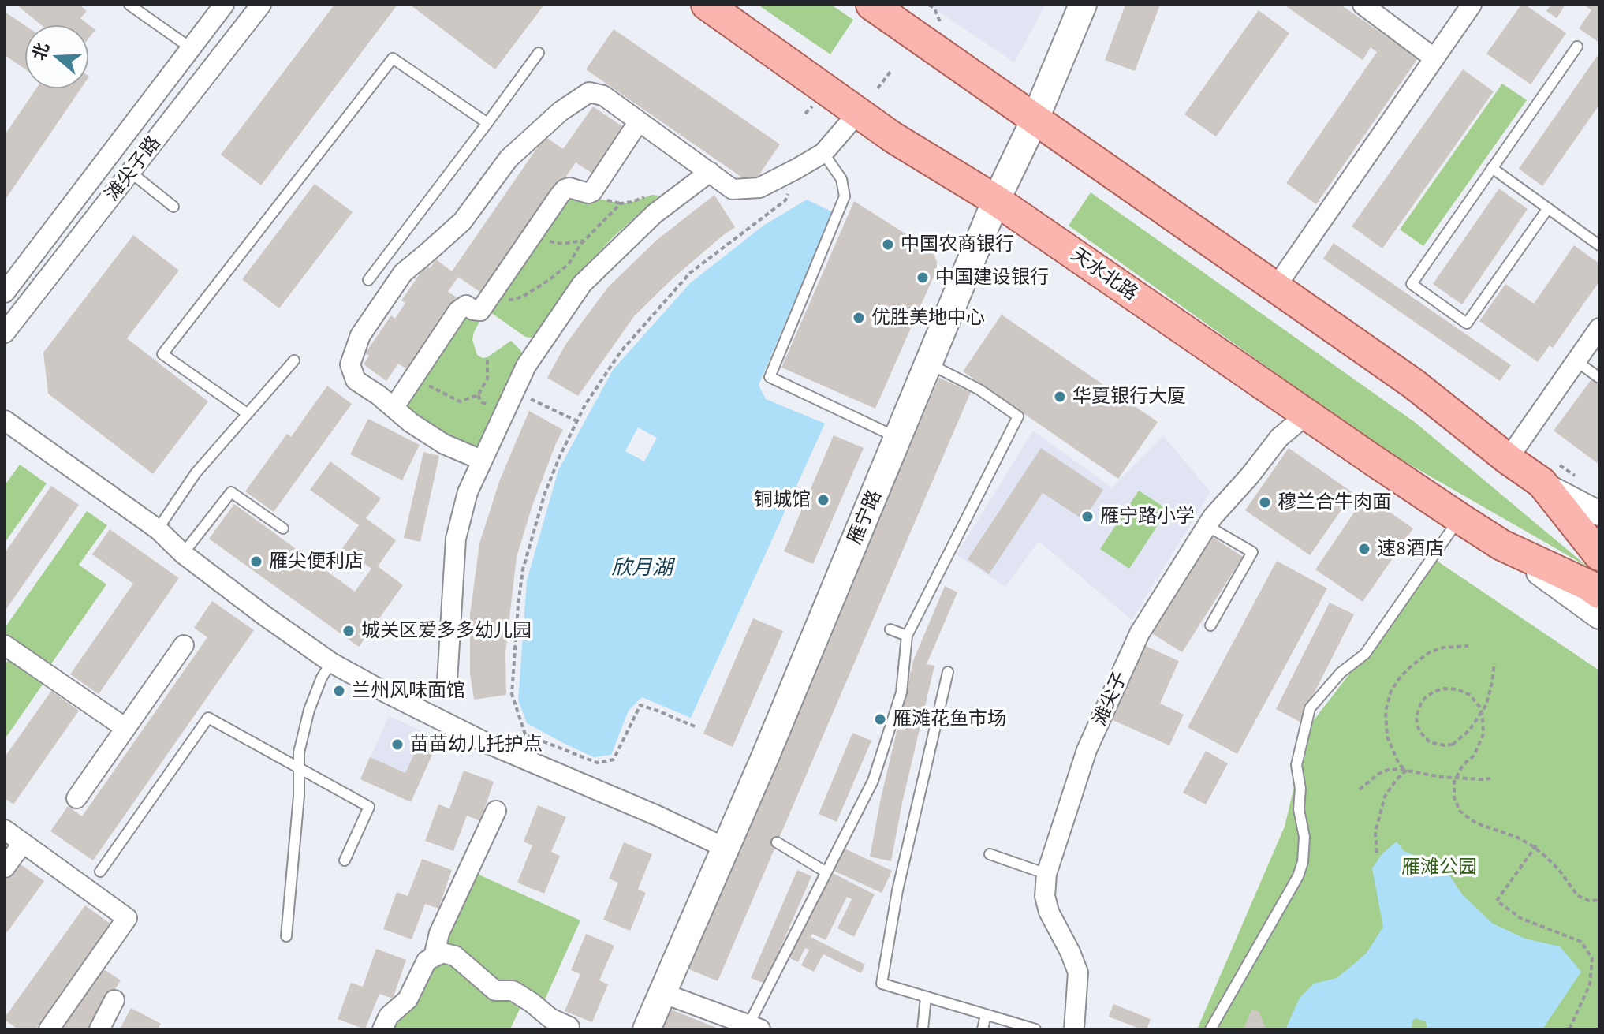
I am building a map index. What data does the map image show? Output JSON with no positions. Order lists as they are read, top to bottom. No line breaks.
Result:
{"streets":{"main road":["天水北路","雁宁路"],"street":["滩尖子路","滩尖子"]},"crossings":[["天水北路","雁宁路"],["天水北路","滩尖子"]],"water":["欣月湖"],"parks":["雁滩公园"],"places":["中国农商银行","中国建设银行","优胜美地中心","华夏银行大厦","铜城馆","穆兰合牛肉面","雁宁路小学","速8酒店","雁尖便利店","城关区爱多多幼儿园","兰州风味面馆","雁滩花鱼市场","苗苗幼儿托护点"],"north":"left"}
